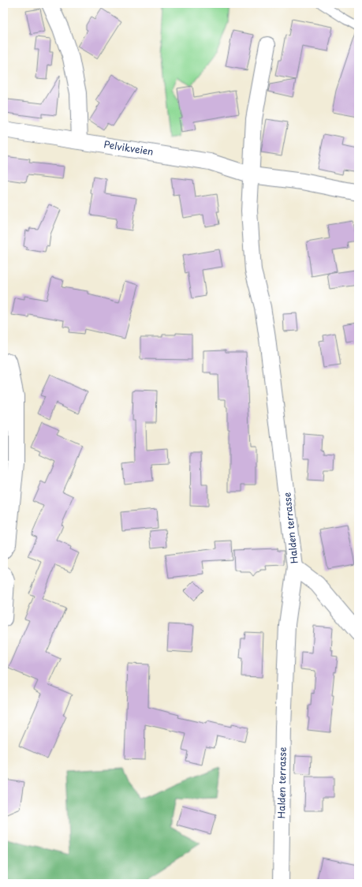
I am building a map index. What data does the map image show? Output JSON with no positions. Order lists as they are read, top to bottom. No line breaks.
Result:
{"streets":{"street":["Pelvikveien","Halden terrasse"]},"crossings":[["Pelvikveien","Halden terrasse"]]}
